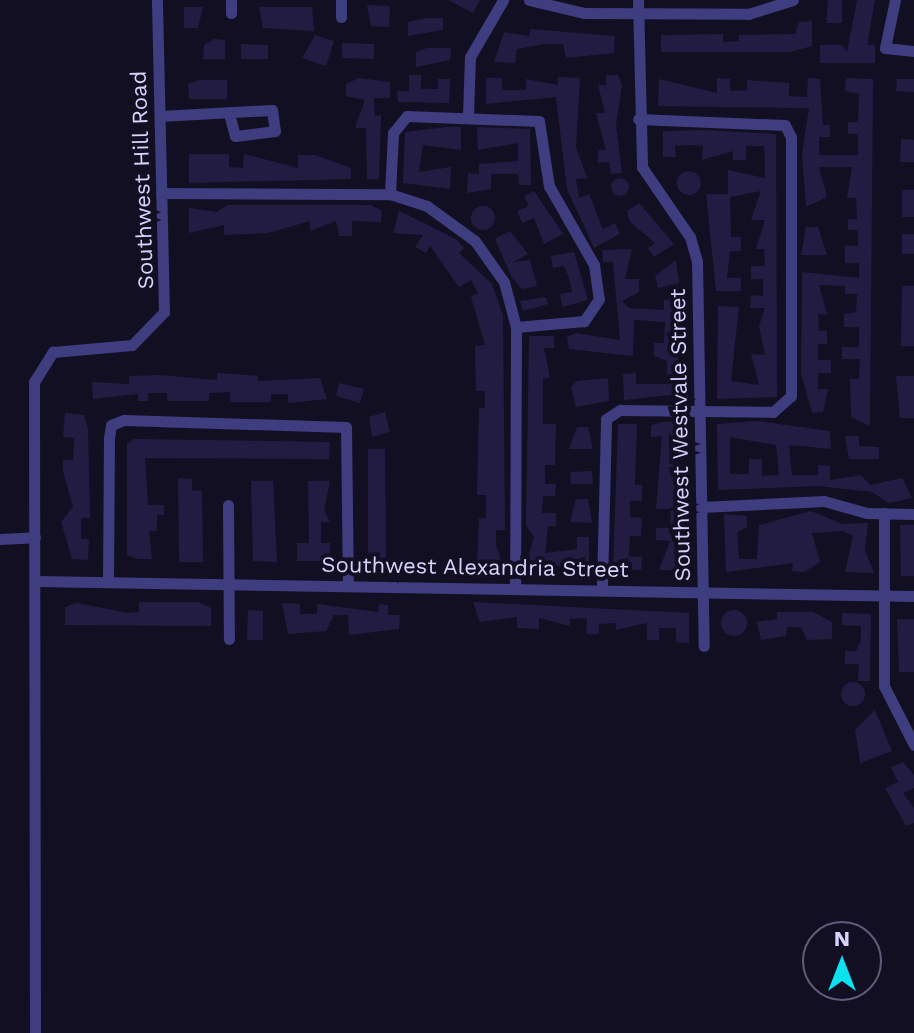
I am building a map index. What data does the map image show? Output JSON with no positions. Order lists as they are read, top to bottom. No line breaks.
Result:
{"streets":{"street":["Southwest Hill Road","Southwest Westvale Street","Southwest Alexandria Street"]},"crossings":[["Southwest Hill Road","Southwest Alexandria Street"],["Southwest Westvale Street","Southwest Alexandria Street"]],"north":"top"}
